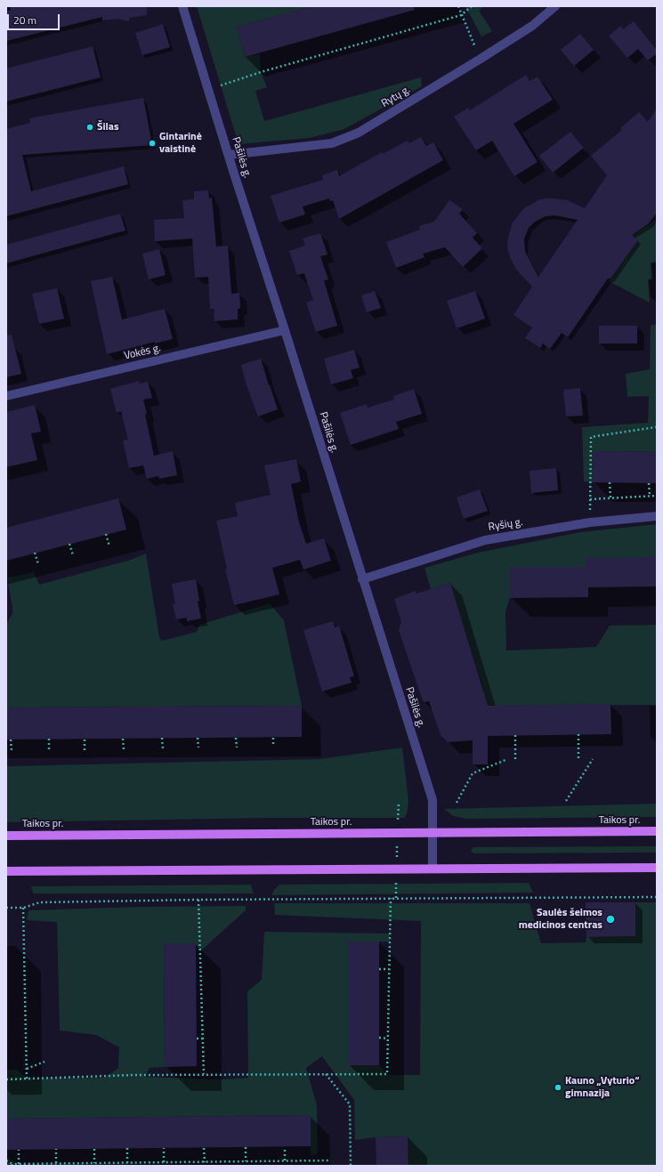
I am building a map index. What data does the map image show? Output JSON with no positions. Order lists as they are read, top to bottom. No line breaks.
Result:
{"streets":{"main road":["Taikos pr."],"street":["Rytų g.","Pašilės g.","Vokės g.","Ryšių g."]},"crossings":[["Rytų g.","Pašilės g."],["Pašilės g.","Vokės g."],["Pašilės g.","Ryšių g."],["Pašilės g.","Taikos pr."]],"places":["Šilas","Gintarinė vaistinė","Saulės šeimos medicinos centras","Kauno „Vyturio“ gimnazija"],"scale_bar":"20 m"}
